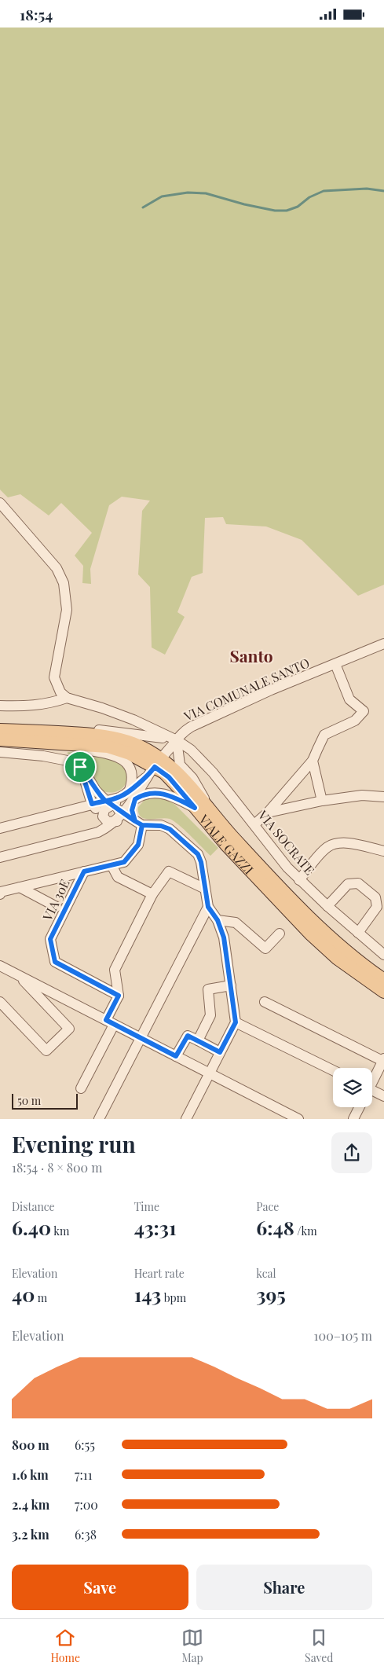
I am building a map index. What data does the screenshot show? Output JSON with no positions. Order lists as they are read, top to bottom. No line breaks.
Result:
{"streets":{"main road":["VIALE GAZZI"],"street":["VIA COMUNALE SANTO","VIA SOCRATE","VIA 30E"]},"crossings":[["VIA COMUNALE SANTO","VIA SOCRATE"],["VIA COMUNALE SANTO","VIALE GAZZI"]],"districts":["Santo"],"scale_bar":"50 m","page":{"status":"18:54","scale":"50 m","heading":["Evening run","18:54 · 8 × 800 m"],"stats":[["Distance","6.40 km"],["Time","43:31"],["Pace","6:48 /km"],["Elevation","40 m"],["Heart rate","143 bpm"],["kcal","395"]],"chart":["Elevation","100–105 m"],"list":[{"name":"800 m","note":"6:55"},{"name":"1.6 km","note":"7:11"},{"name":"2.4 km","note":"7:00"},{"name":"3.2 km","note":"6:38"}],"buttons":["Save","Share"],"tabs":["Home","Map","Saved"]}}
